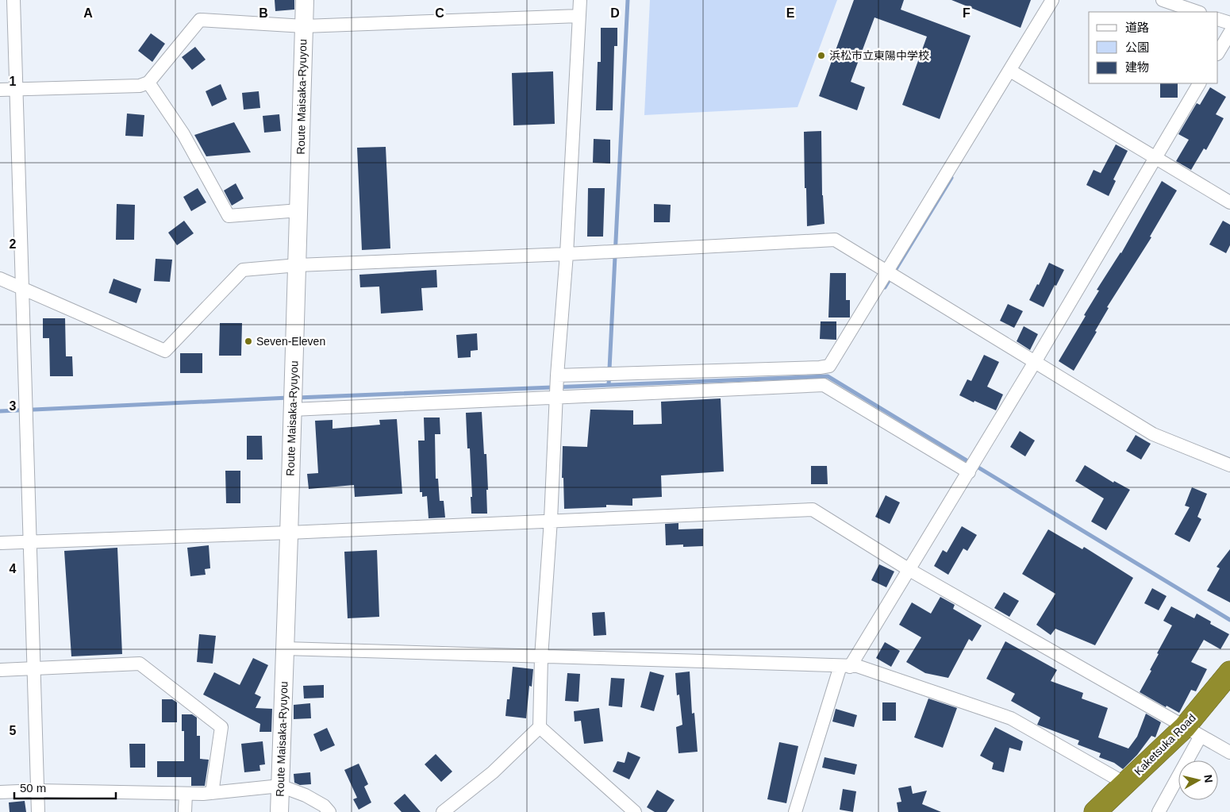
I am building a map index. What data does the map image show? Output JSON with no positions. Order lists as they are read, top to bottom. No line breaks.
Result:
{"streets":{"highway":["Kaketsuka Road"],"main road":["Route Maisaka-Ryuyou"]},"places":["浜松市立東陽中学校","Seven-Eleven"],"legend":["道路","公園","建物"],"scale_bar":"50 m","north":"right","grid":{"columns":["A","B","C","D","E","F"],"rows":["1","2","3","4","5"]}}
